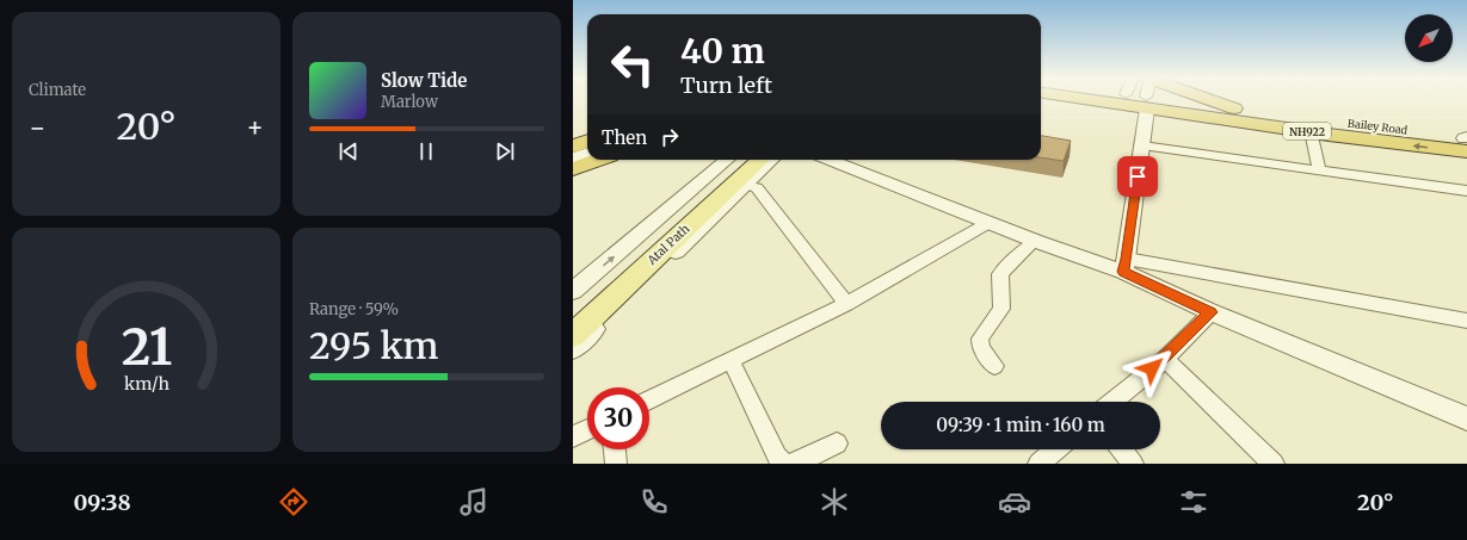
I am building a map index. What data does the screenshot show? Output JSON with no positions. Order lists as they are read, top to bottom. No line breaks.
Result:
{"streets":{"highway":["Bailey Road","NH922"],"main road":["Atal Path"]},"crossings":[["Bailey Road","NH922"]],"north":"bottom left","page":{"tile":["Climate",["Range · 59%","295 km"]],"turn":["40 m","Turn left"],"song":["Slow Tide","Marlow"],"heat":["−","20°","+"],"then":"Then","limit":"30","trip":"09:39 · 1 min · 160 m","tabs":["09:38","20°"],"gauge":["21","km/h"]}}
